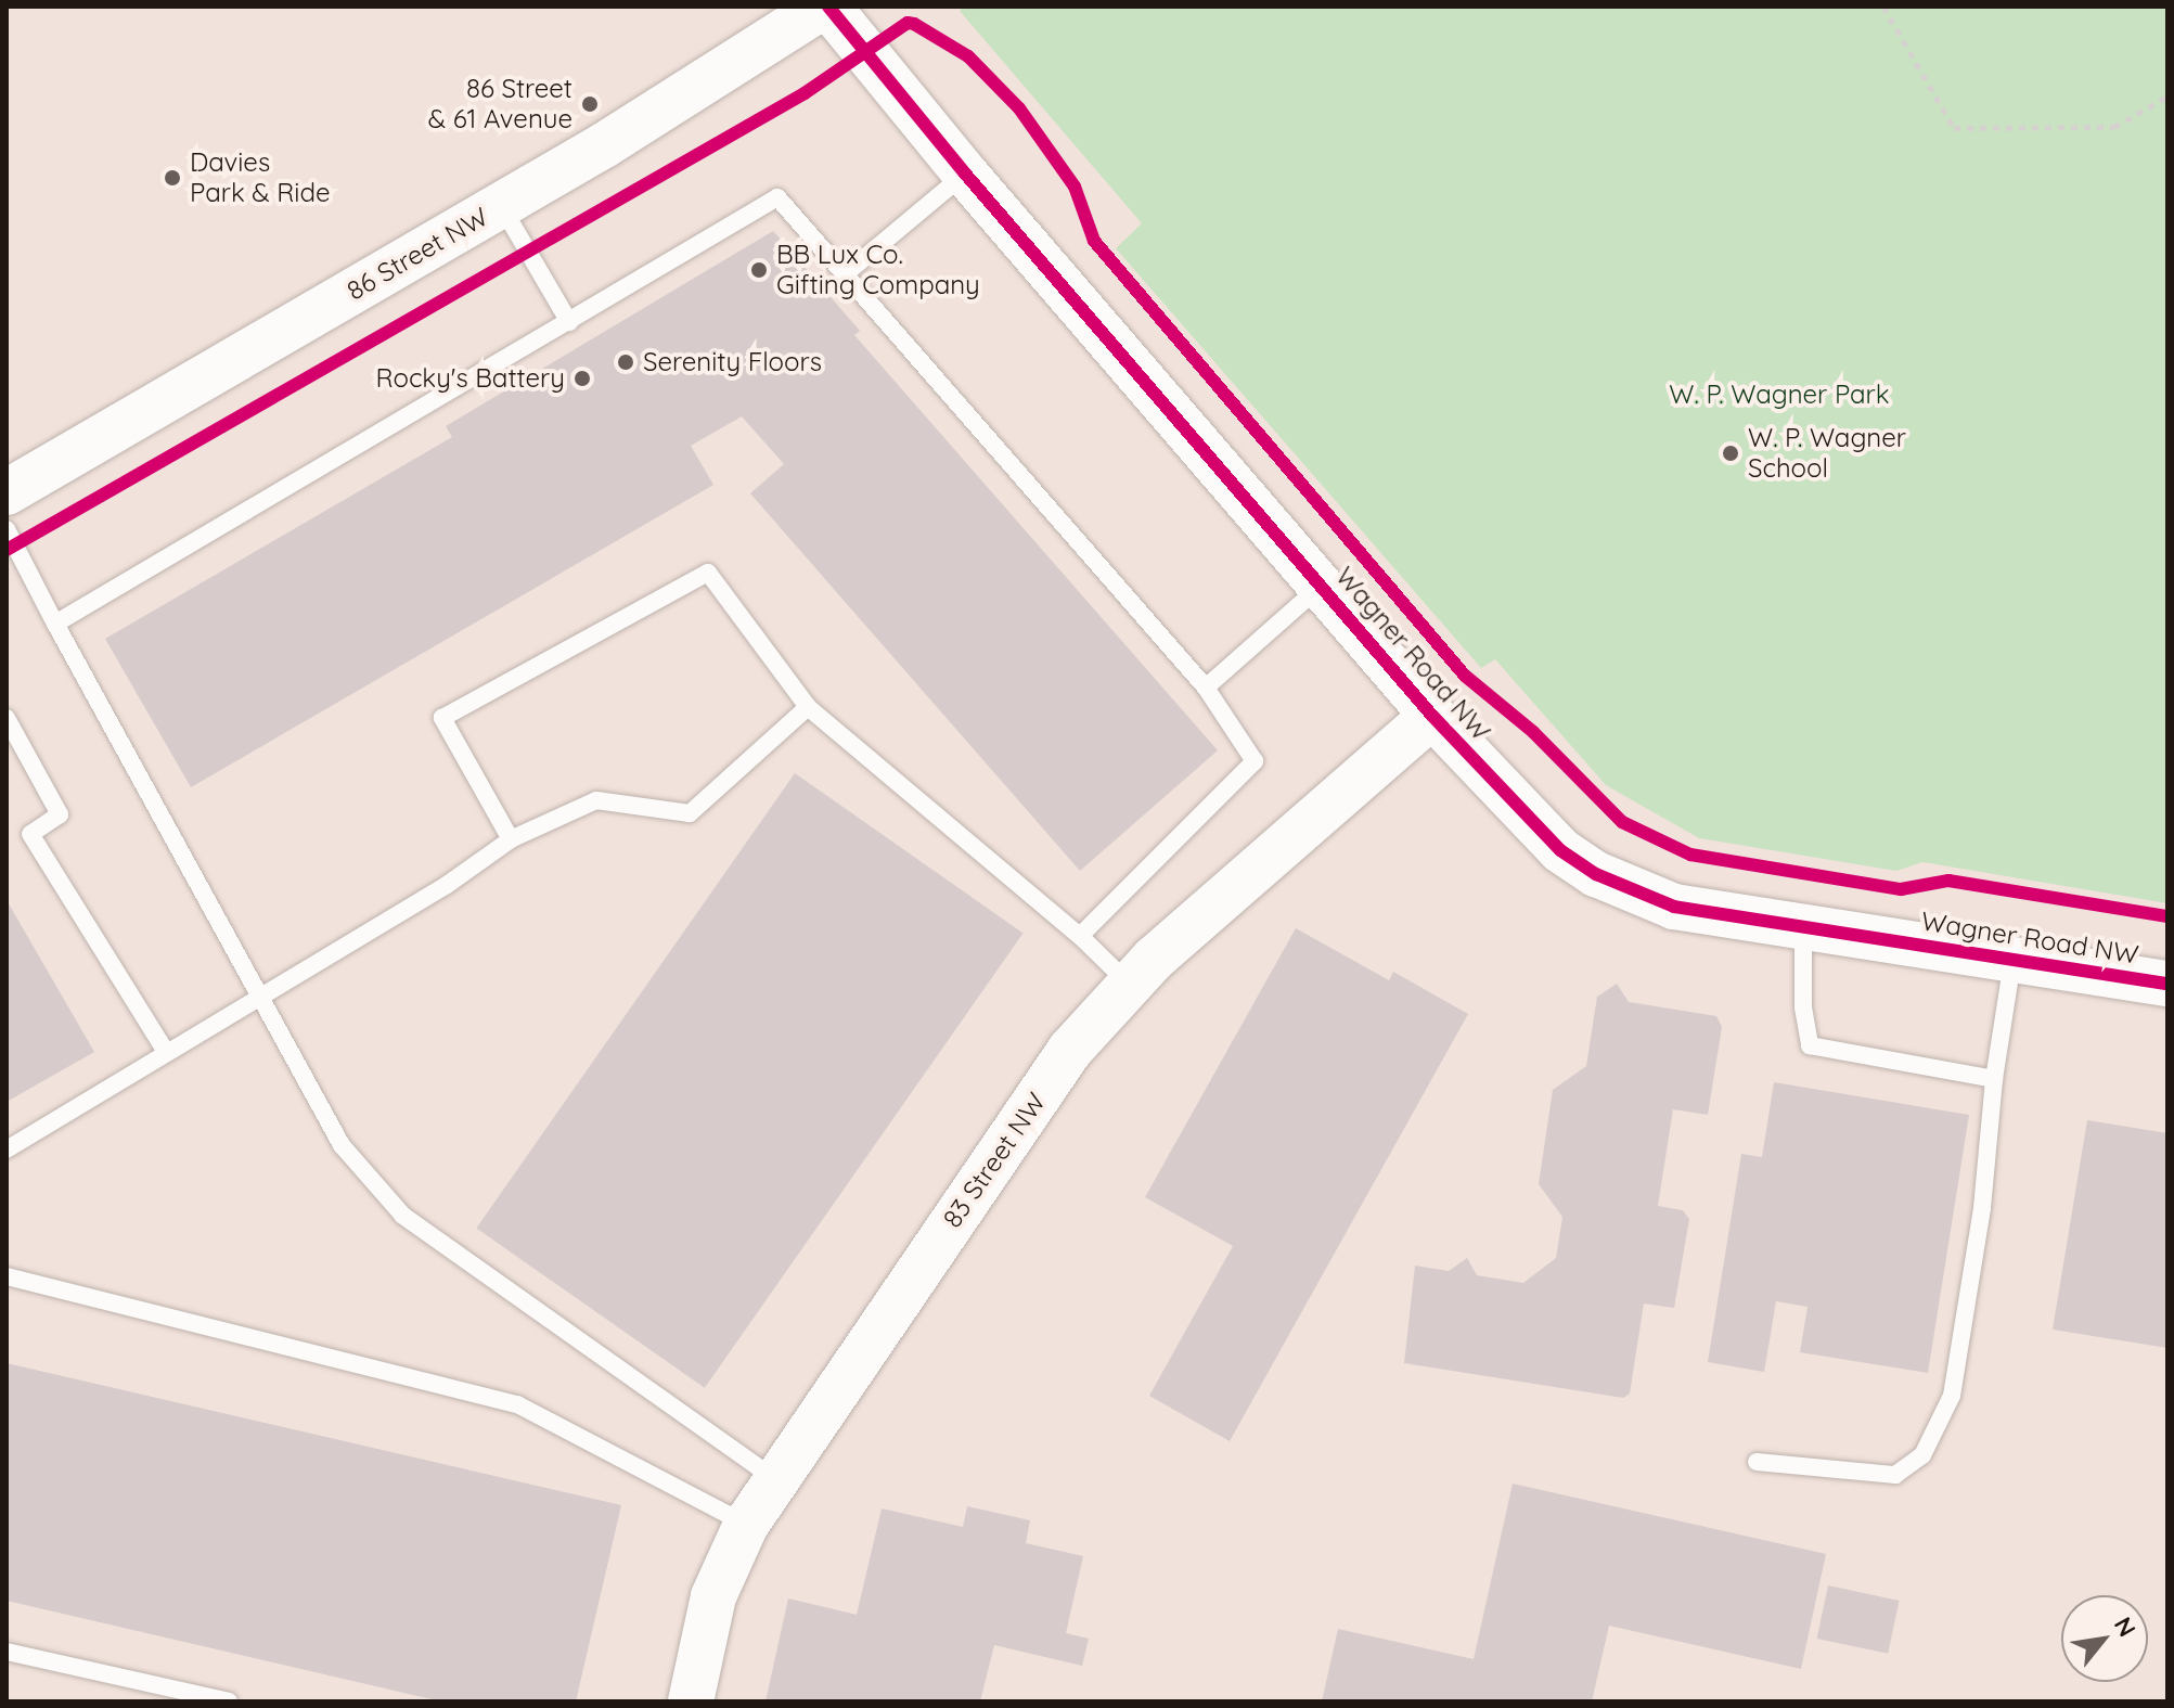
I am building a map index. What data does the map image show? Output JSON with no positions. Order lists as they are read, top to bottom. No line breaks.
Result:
{"streets":{"street":["86 Street NW","Wagner Road NW","83 Street NW"]},"crossings":[["86 Street NW","Wagner Road NW"],["Wagner Road NW","83 Street NW"]],"parks":["W. P. Wagner Park"],"places":["86 Street & 61 Avenue","Davies Park & Ride","BB Lux Co. Gifting Company","Serenity Floors","Rocky's Battery","W. P. Wagner School"],"north":"top right"}
